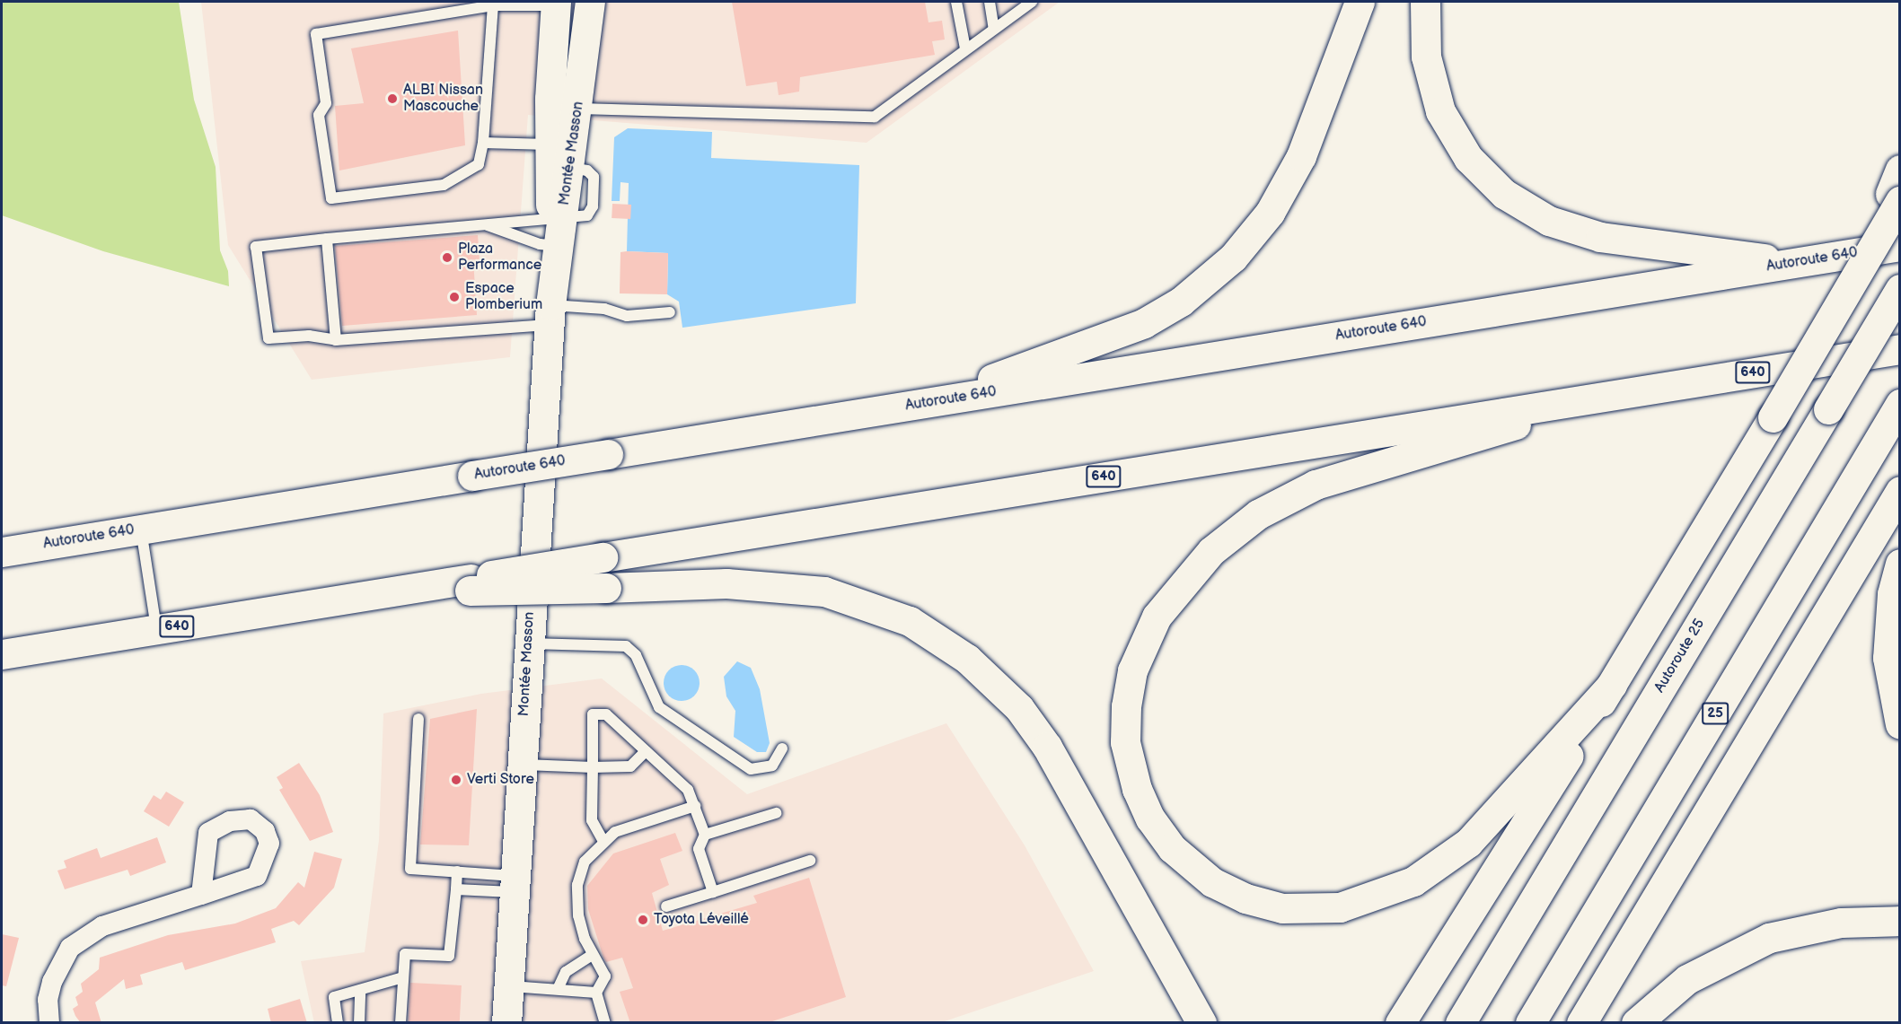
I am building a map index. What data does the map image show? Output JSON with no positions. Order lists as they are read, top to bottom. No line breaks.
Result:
{"streets":{"main road":["Montée Masson","Autoroute 640","640","Autoroute 25","25"]},"places":["ALBI Nissan Mascouche","Plaza Performance","Espace Plomberium","Verti Store","Toyota Léveillé"]}
